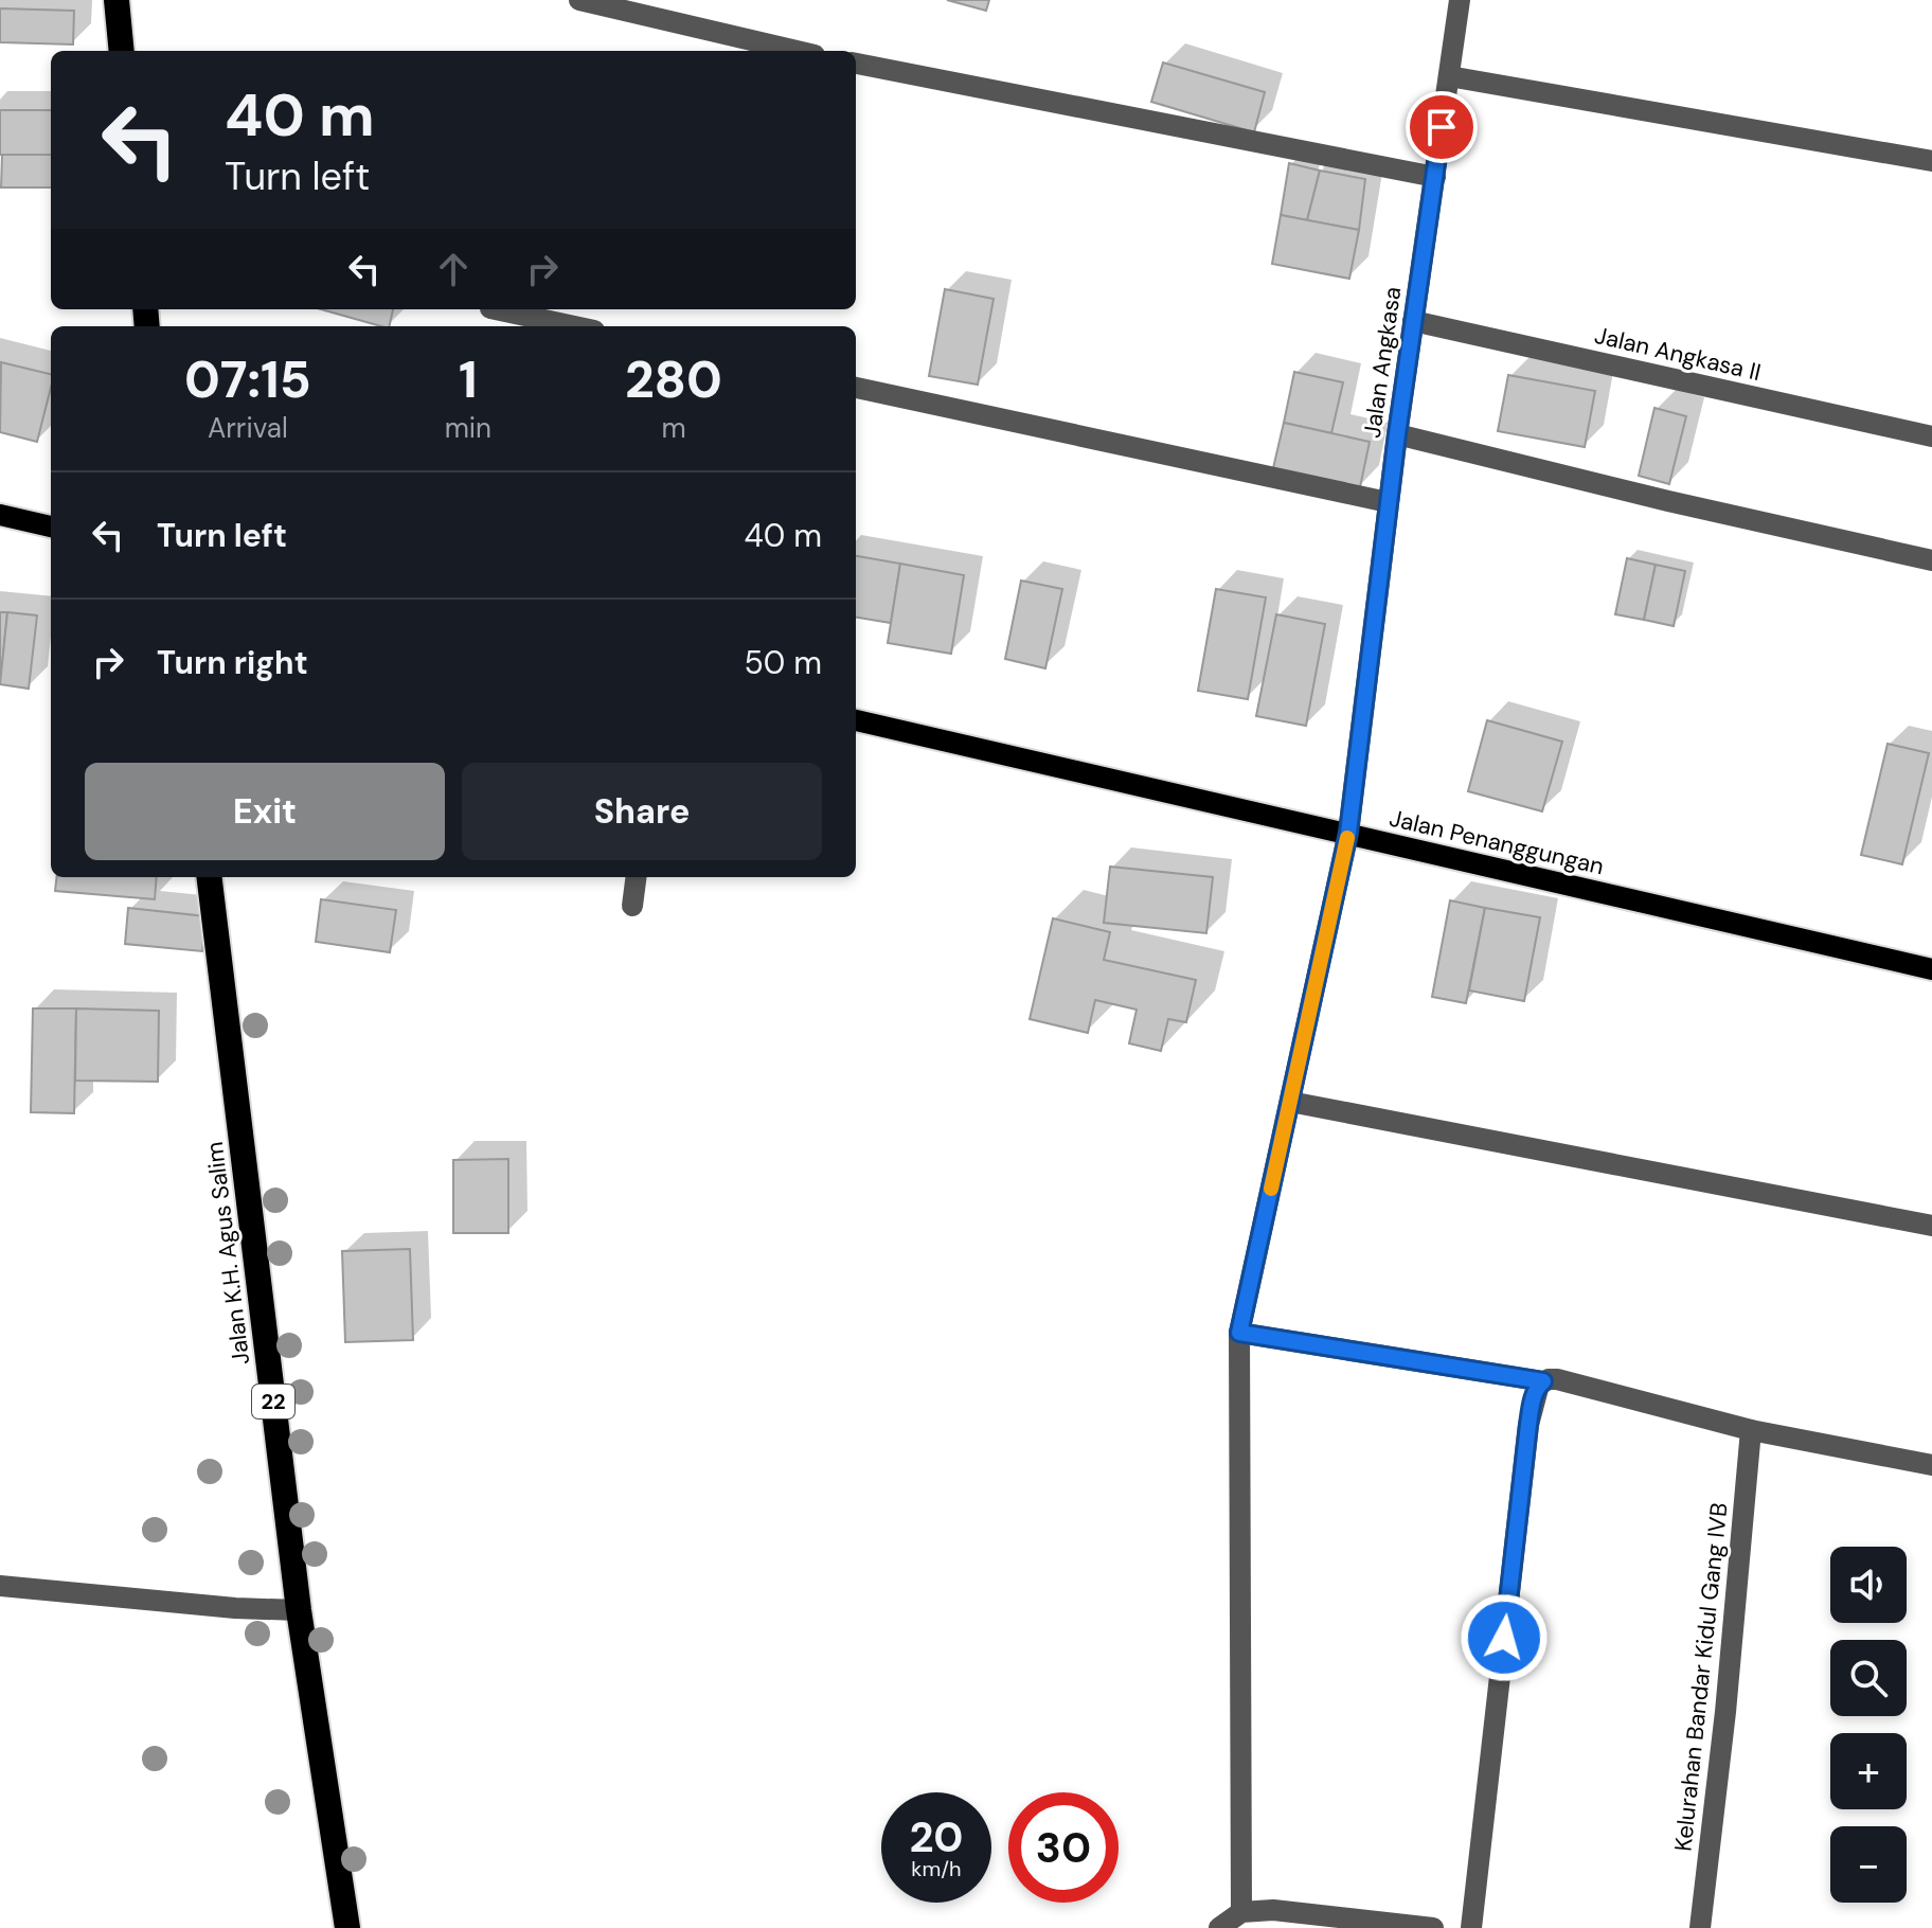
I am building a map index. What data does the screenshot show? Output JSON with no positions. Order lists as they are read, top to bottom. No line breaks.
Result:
{"streets":{"highway":["Jalan K.H. Agus Salim","22"],"main road":["Jalan Penanggungan"],"street":["Jalan Angkasa II","Jalan Angkasa","Kelurahan Bandar Kidul Gang IVB"]},"crossings":[["Jalan Angkasa II","Jalan Angkasa"],["Jalan Angkasa","Jalan Penanggungan"]],"page":{"turn":["40 m","Turn left"],"eta":["07:15","Arrival","1","min","280","m"],"list":[{"name":"Turn left","value":"40 m"},{"name":"Turn right","value":"50 m"}],"buttons":["Exit","Share"],"map_buttons":["+","−"],"speed":"20 km/h","limit":"30"}}
